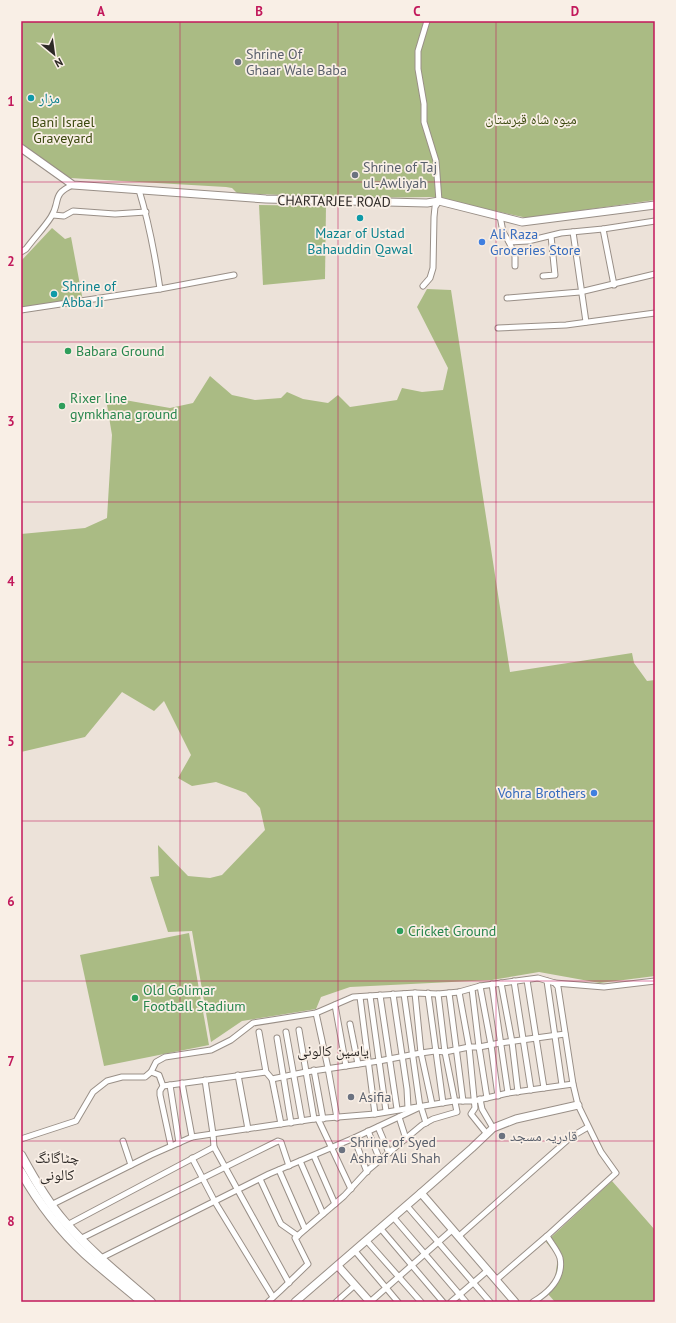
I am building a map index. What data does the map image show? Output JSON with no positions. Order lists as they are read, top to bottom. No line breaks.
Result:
{"streets":{"street":["CHARTARJEE ROAD"]},"districts":["یاسین کالونی","چٹاگانگ کالونی"],"parks":["میوہ شاہ قبرستان","Bani Israel Graveyard"],"places":["Shrine Of Ghaar Wale Baba","مزار","Shrine of Taj ul-Awliyah","Mazar of Ustad Bahauddin Qawal","Ali Raza Groceries Store","Shrine of Abba Ji","Babara Ground","Rixer line gymkhana ground","Vohra Brothers","Cricket Ground","Old Golimar Football Stadium","Asifia","قادریہ مسجد","Shrine of Syed Ashraf Ali Shah"],"north":"bottom right","grid":{"columns":["A","B","C","D"],"rows":["1","2","3","4","5","6","7","8"]}}
